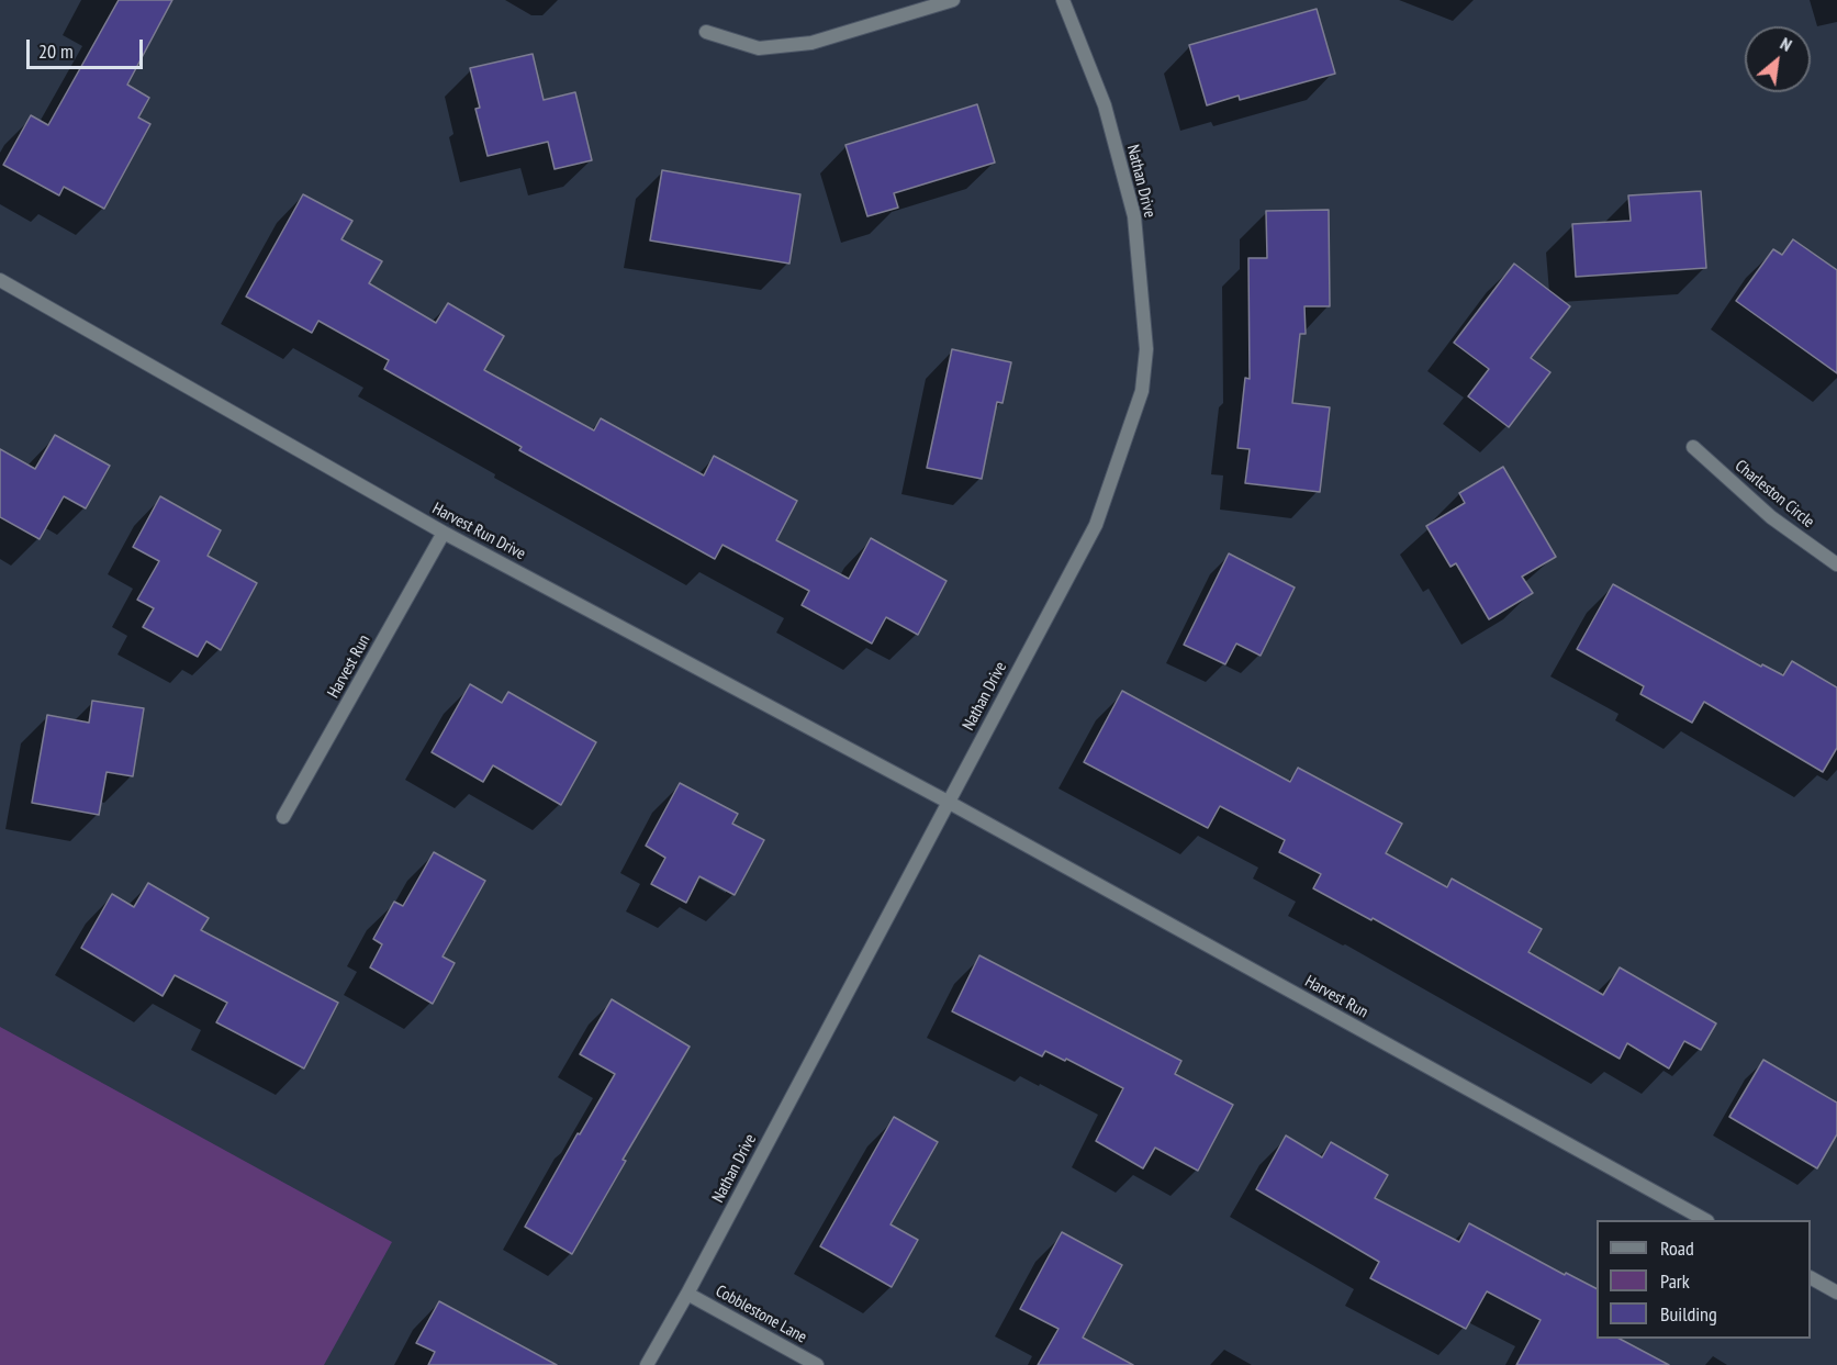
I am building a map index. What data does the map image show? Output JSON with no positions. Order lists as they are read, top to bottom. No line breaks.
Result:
{"streets":{"street":["Nathan Drive","Charleston Circle","Harvest Run Drive","Harvest Run","Cobblestone Lane"]},"crossings":[["Nathan Drive","Harvest Run Drive"],["Nathan Drive","Harvest Run"],["Nathan Drive","Cobblestone Lane"],["Harvest Run Drive","Harvest Run"]],"legend":["Road","Park","Building"],"scale_bar":"20 m","north":"top right"}
